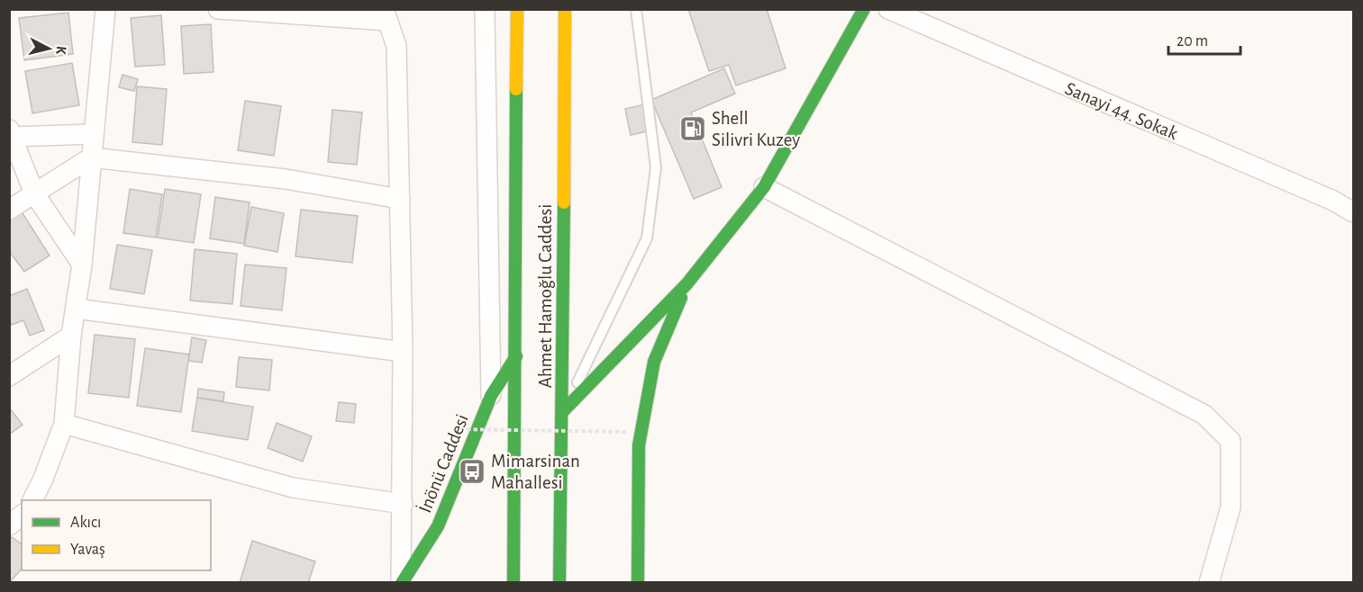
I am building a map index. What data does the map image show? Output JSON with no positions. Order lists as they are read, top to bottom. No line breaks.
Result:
{"streets":{"main road":["Ahmet Hamoğlu Caddesi","İnönü Caddesi"],"street":["Sanayi 44. Sokak"]},"crossings":[["Ahmet Hamoğlu Caddesi","İnönü Caddesi"]],"places":{"fuel station":["Shell Silivri Kuzey"],"bus stop":["Mimarsinan Mahallesi"]},"legend":["Akıcı","Yavaş"],"scale_bar":"20 m","north":"right"}
